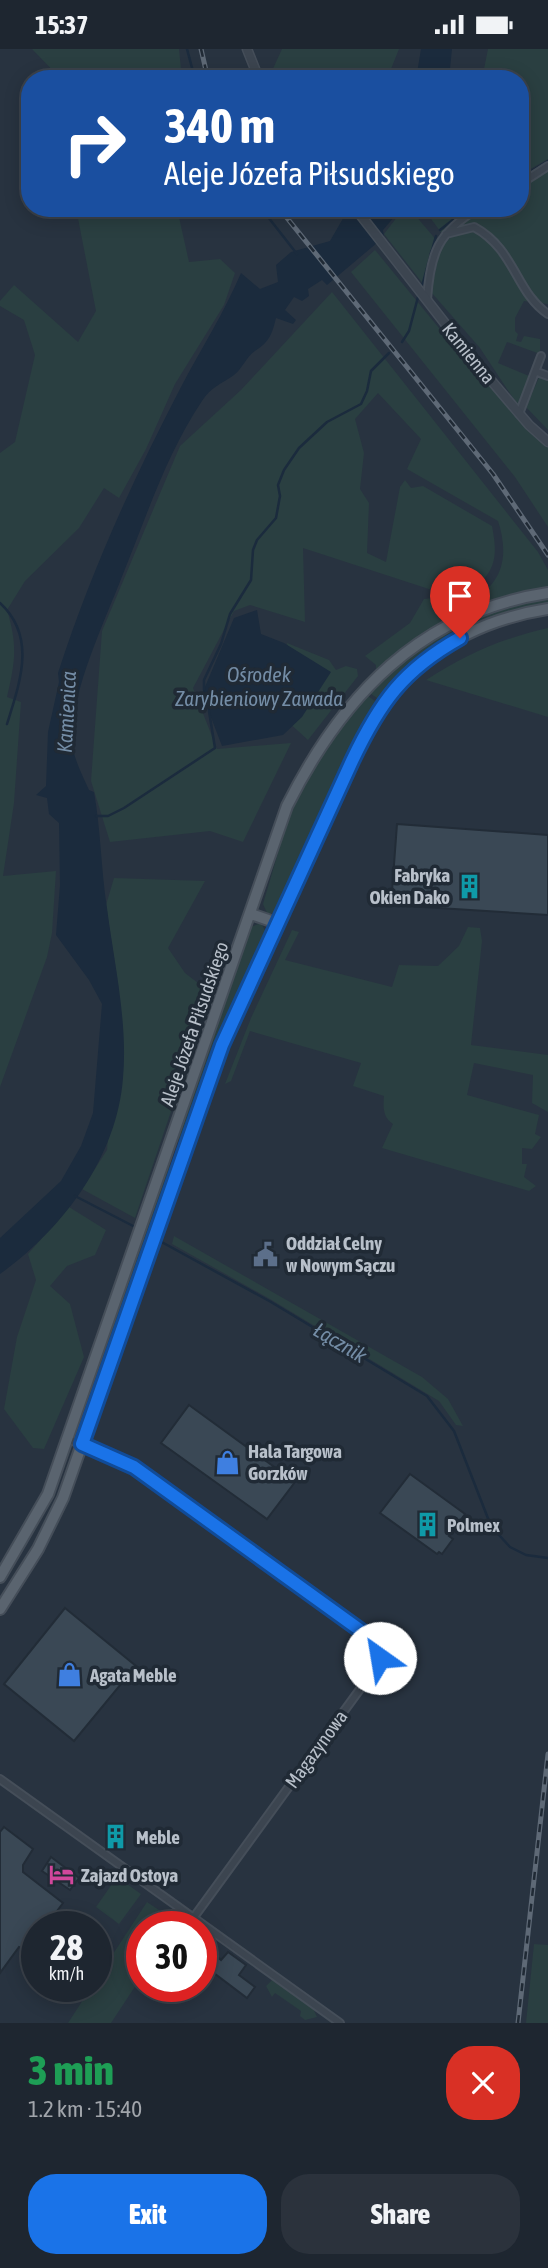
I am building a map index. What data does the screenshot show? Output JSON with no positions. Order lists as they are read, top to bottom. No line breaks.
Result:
{"streets":{"main road":["Aleje Józefa Piłsudskiego"],"street":["Kamienna","Magazynowa"]},"crossings":[["Aleje Józefa Piłsudskiego","Magazynowa"]],"water":["Ośrodek Zarybieniowy Zawada","Kamienica","Łącznik"],"places":{"building":["Fabryka Okien Dako","Polmex","Meble"],"public building":["Oddział Celny w Nowym Sączu"],"shop":["Hala Targowa Gorzków","Agata Meble"],"hotel":["Zajazd Ostoya"]},"page":{"status":"15:37","turn":["340 m","Aleje Józefa Piłsudskiego"],"speed":"28 km/h","limit":"30","heading":["3 min","1.2 km · 15:40"],"buttons":["Exit","Share"]}}
